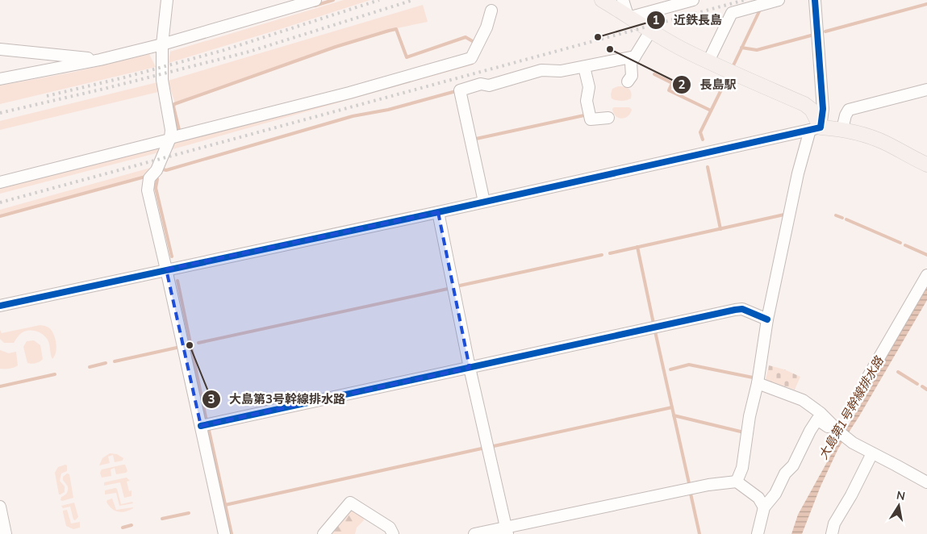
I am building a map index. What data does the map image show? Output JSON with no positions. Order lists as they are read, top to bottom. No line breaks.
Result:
{"water":["大島第1号幹線排水路"],"places":["近鉄長島","長島駅","大島第3号幹線排水路"],"north":"top"}
